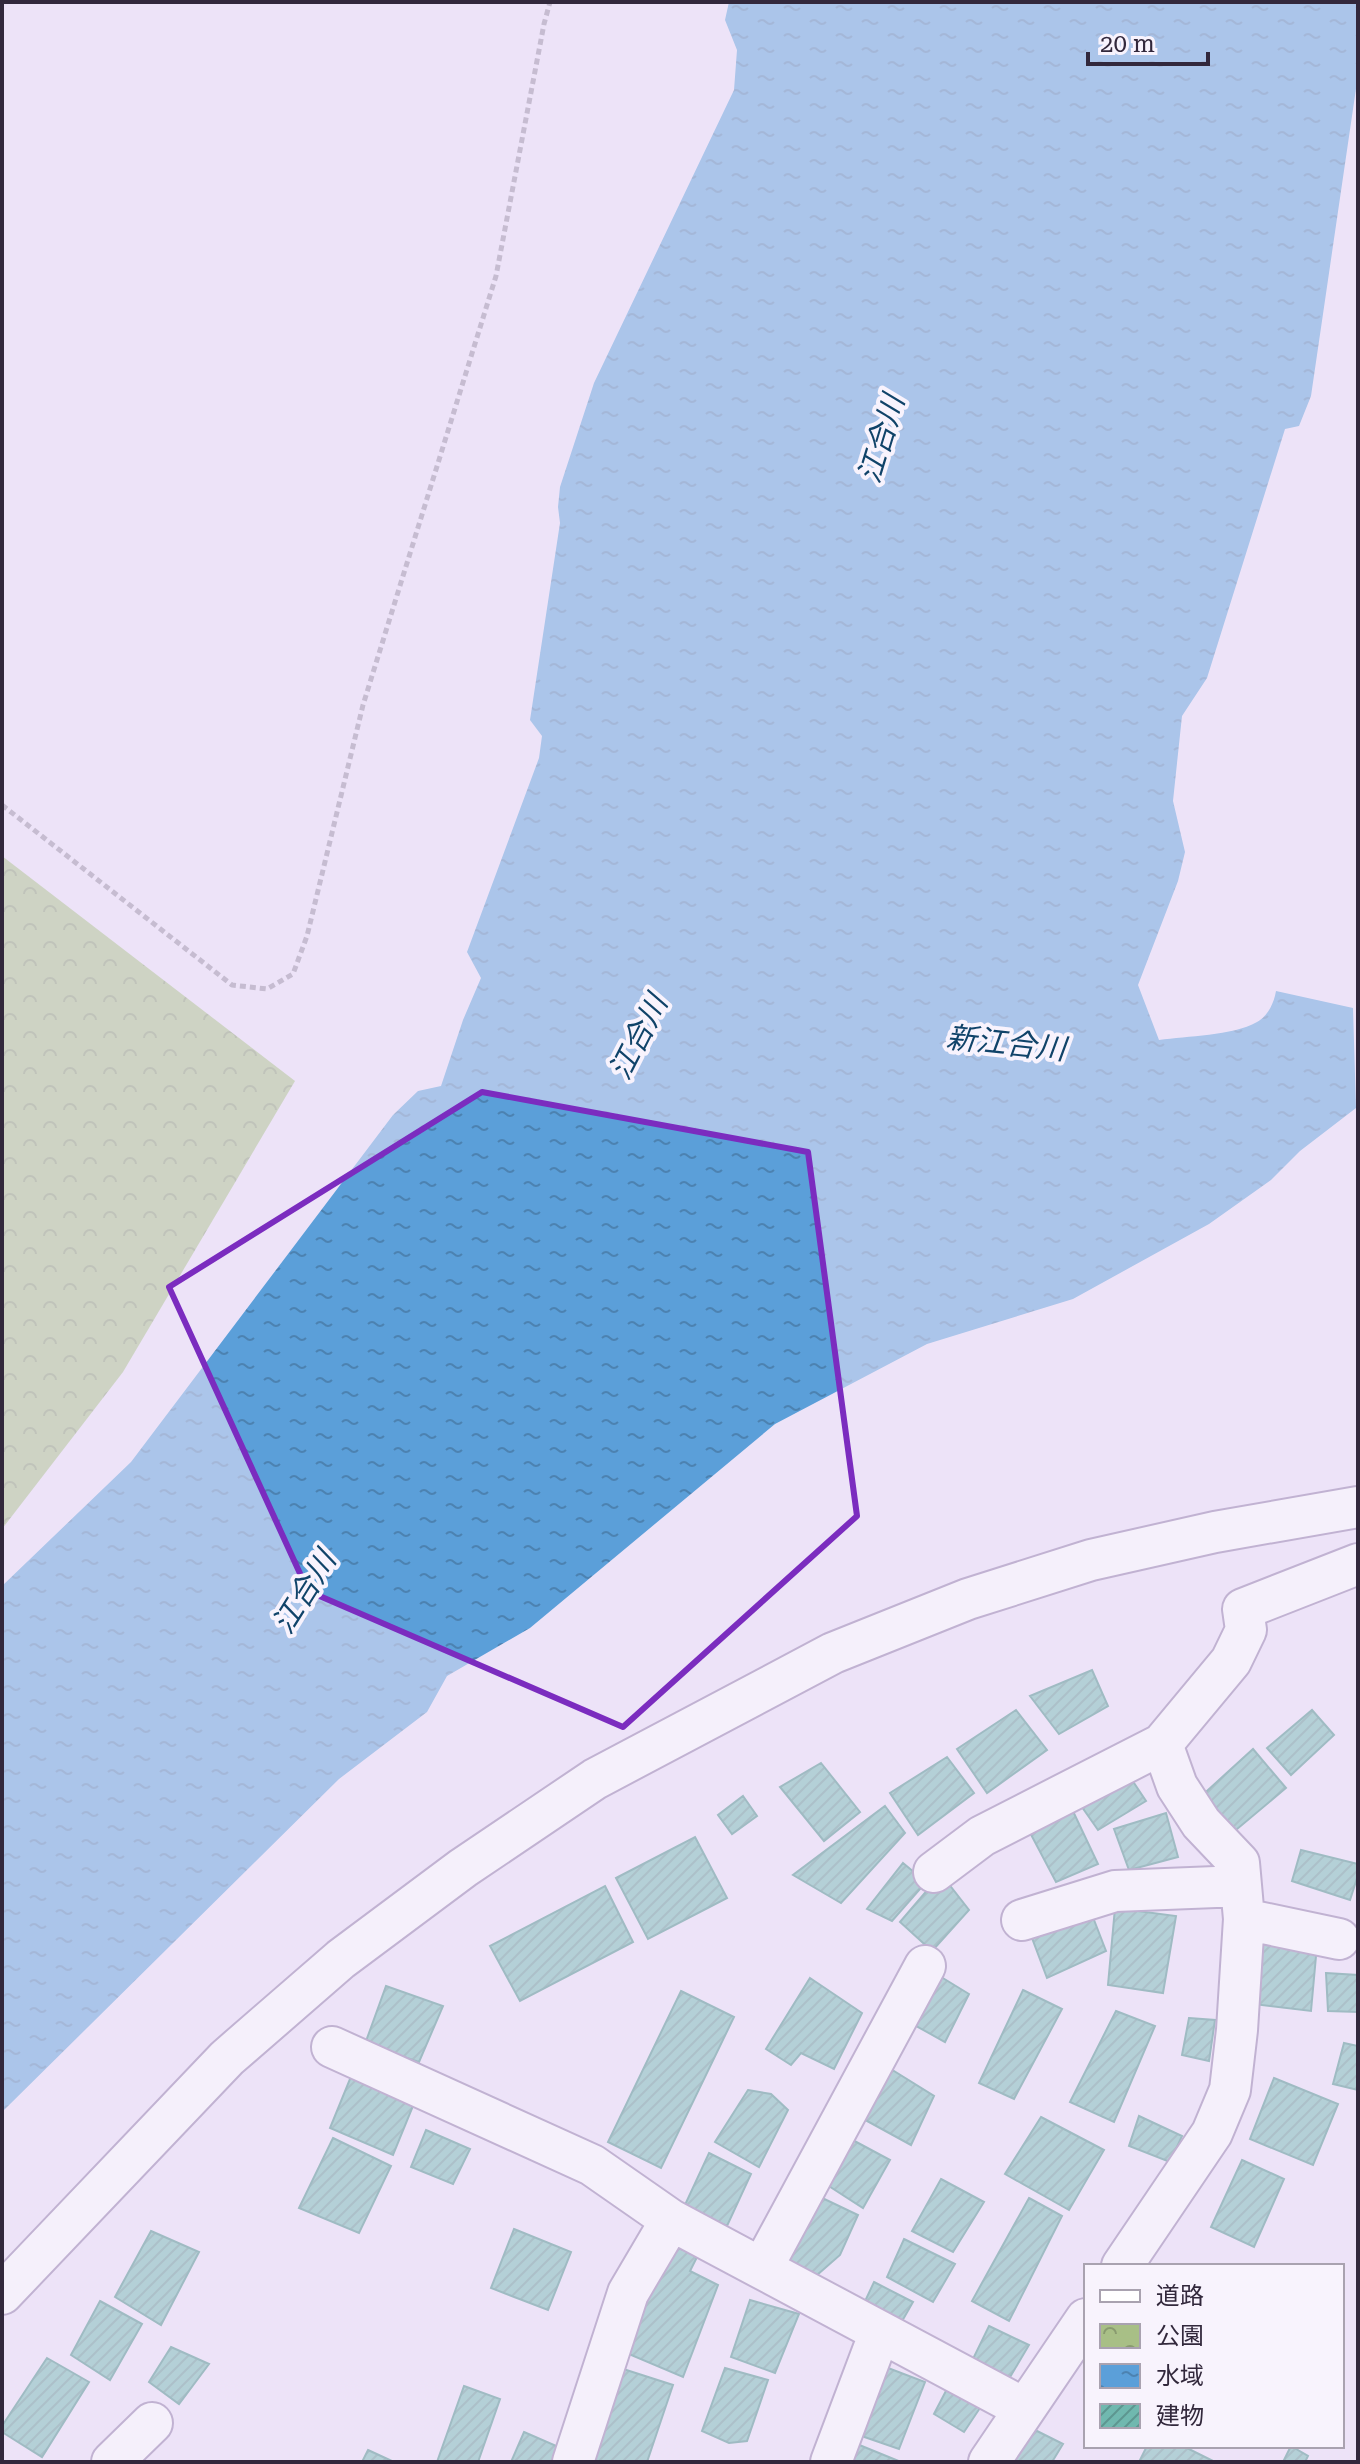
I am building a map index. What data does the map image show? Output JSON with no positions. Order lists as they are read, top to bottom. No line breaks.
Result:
{"water":["江合川","新江合川"],"legend":["道路","公園","水域","建物"],"scale_bar":"20 m"}
